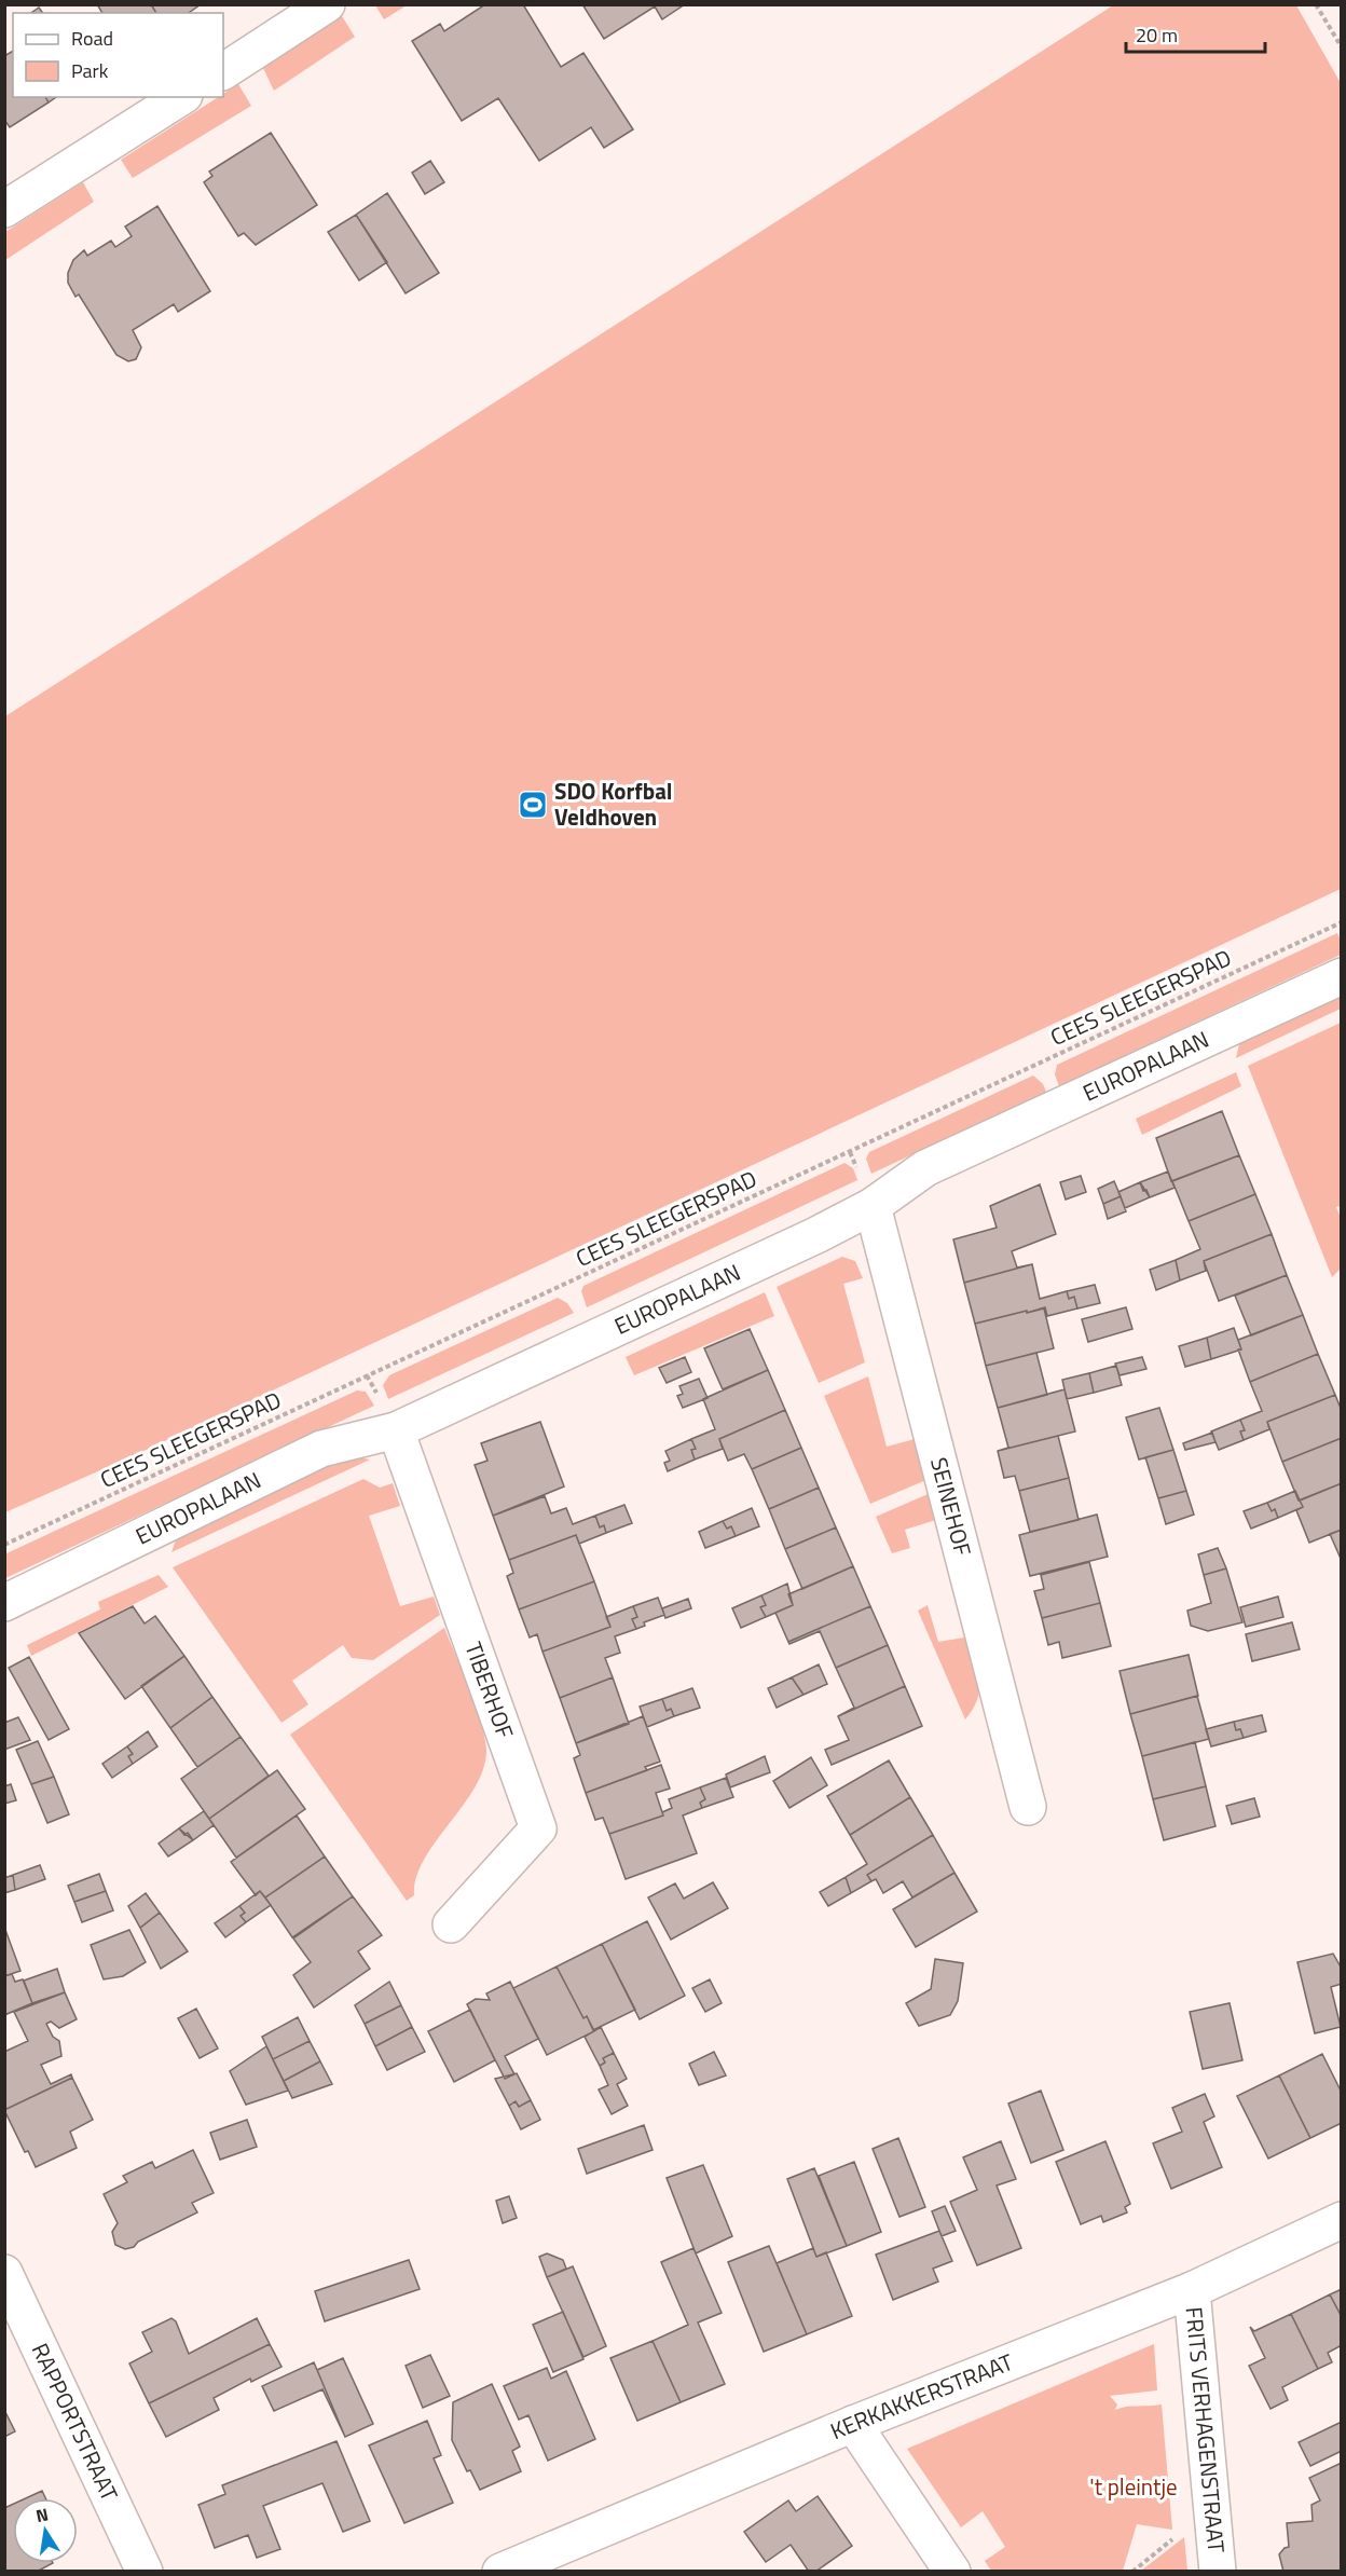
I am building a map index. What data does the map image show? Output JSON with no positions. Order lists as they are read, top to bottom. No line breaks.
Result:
{"streets":{"street":["EUROPALAAN","SEINEHOF","TIBERHOF","KERKAKKERSTRAAT","RAPPORTSTRAAT","FRITS VERHAGENSTRAAT"],"path":["CEES SLEEGERSPAD"]},"crossings":[["EUROPALAAN","SEINEHOF"],["EUROPALAAN","TIBERHOF"],["KERKAKKERSTRAAT","FRITS VERHAGENSTRAAT"]],"parks":["'t pleintje"],"places":{"sports":["SDO Korfbal Veldhoven"]},"legend":["Road","Park"],"scale_bar":"20 m","north":"top"}
